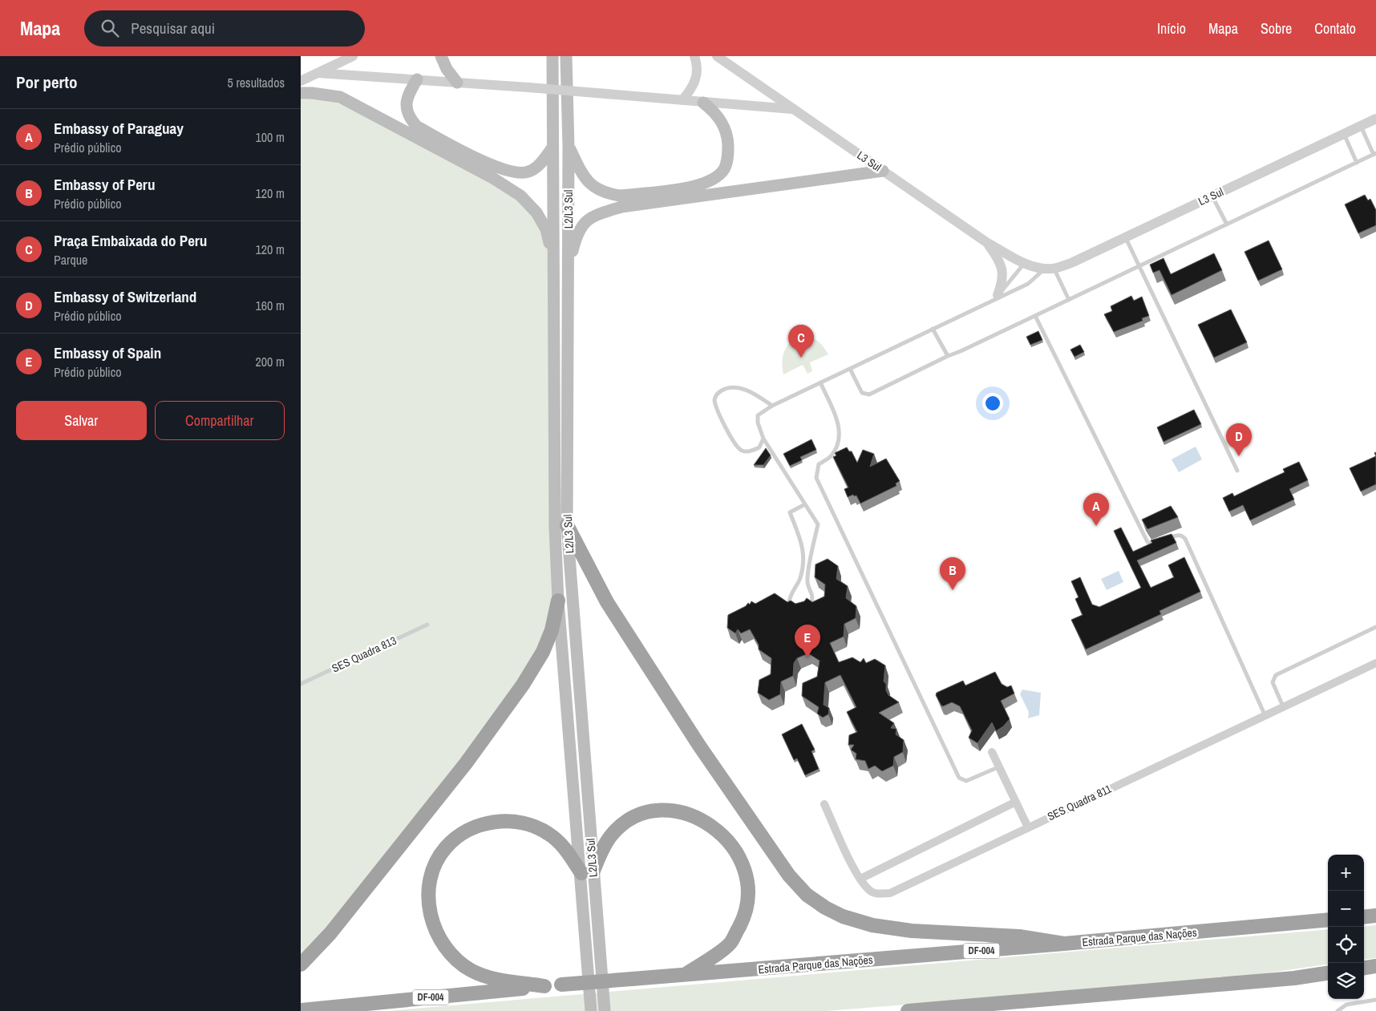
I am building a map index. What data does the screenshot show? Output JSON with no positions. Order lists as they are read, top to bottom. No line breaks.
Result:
{"streets":{"highway":["Estrada Parque das Nações","DF-004"],"main road":["L2/L3 Sul"],"street":["L3 Sul","SES Quadra 811"],"lane":["SES Quadra 813"]},"page":{"header":"Mapa","search":"Pesquisar aqui","nav":["Início","Mapa","Sobre","Contato"],"heading":["Por perto","5 resultados"],"list":[{"mark":"A","name":"Embassy of Paraguay","note":"Prédio público","value":"100 m"},{"mark":"B","name":"Embassy of Peru","note":"Prédio público","value":"120 m"},{"mark":"C","name":"Praça Embaixada do Peru","note":"Parque","value":"120 m"},{"mark":"D","name":"Embassy of Switzerland","note":"Prédio público","value":"160 m"},{"mark":"E","name":"Embassy of Spain","note":"Prédio público","value":"200 m"}],"pins":["C","D","A","B","E"],"buttons":["Salvar","Compartilhar"],"map_buttons":["+","−"]}}
